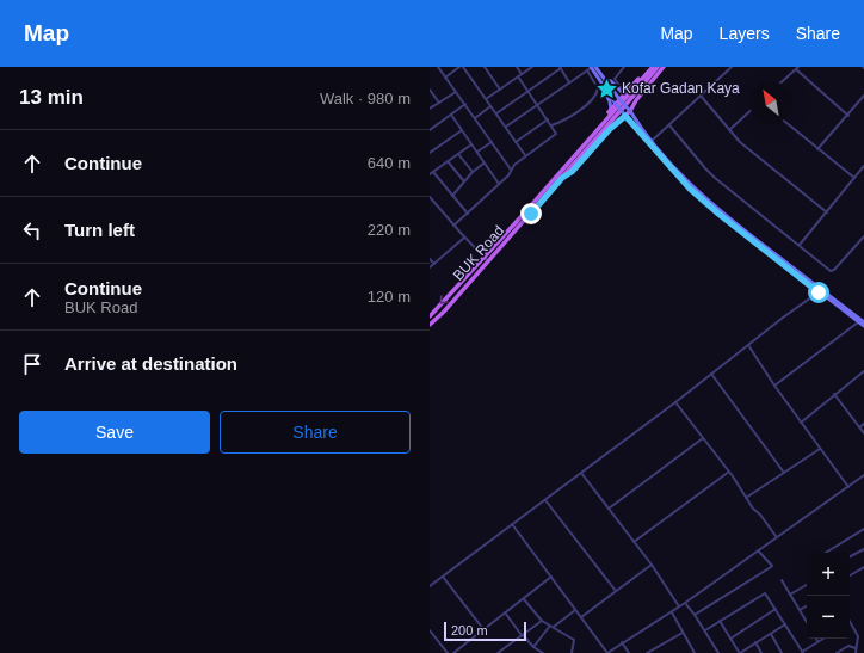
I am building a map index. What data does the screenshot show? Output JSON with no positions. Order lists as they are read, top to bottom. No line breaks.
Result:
{"streets":{"main road":["BUK Road"]},"places":{"place":["Kofar Gadan Kaya"]},"scale_bar":"200 m","north":"top left","page":{"header":"Map","nav":["Map","Layers","Share"],"heading":["13 min","Walk · 980 m"],"list":[["Continue","640 m"],["Turn left","220 m"],["Continue","BUK Road","120 m"],"Arrive at destination"],"buttons":["Save","Share"],"map_buttons":["+","−"],"scale":"200 m"}}
